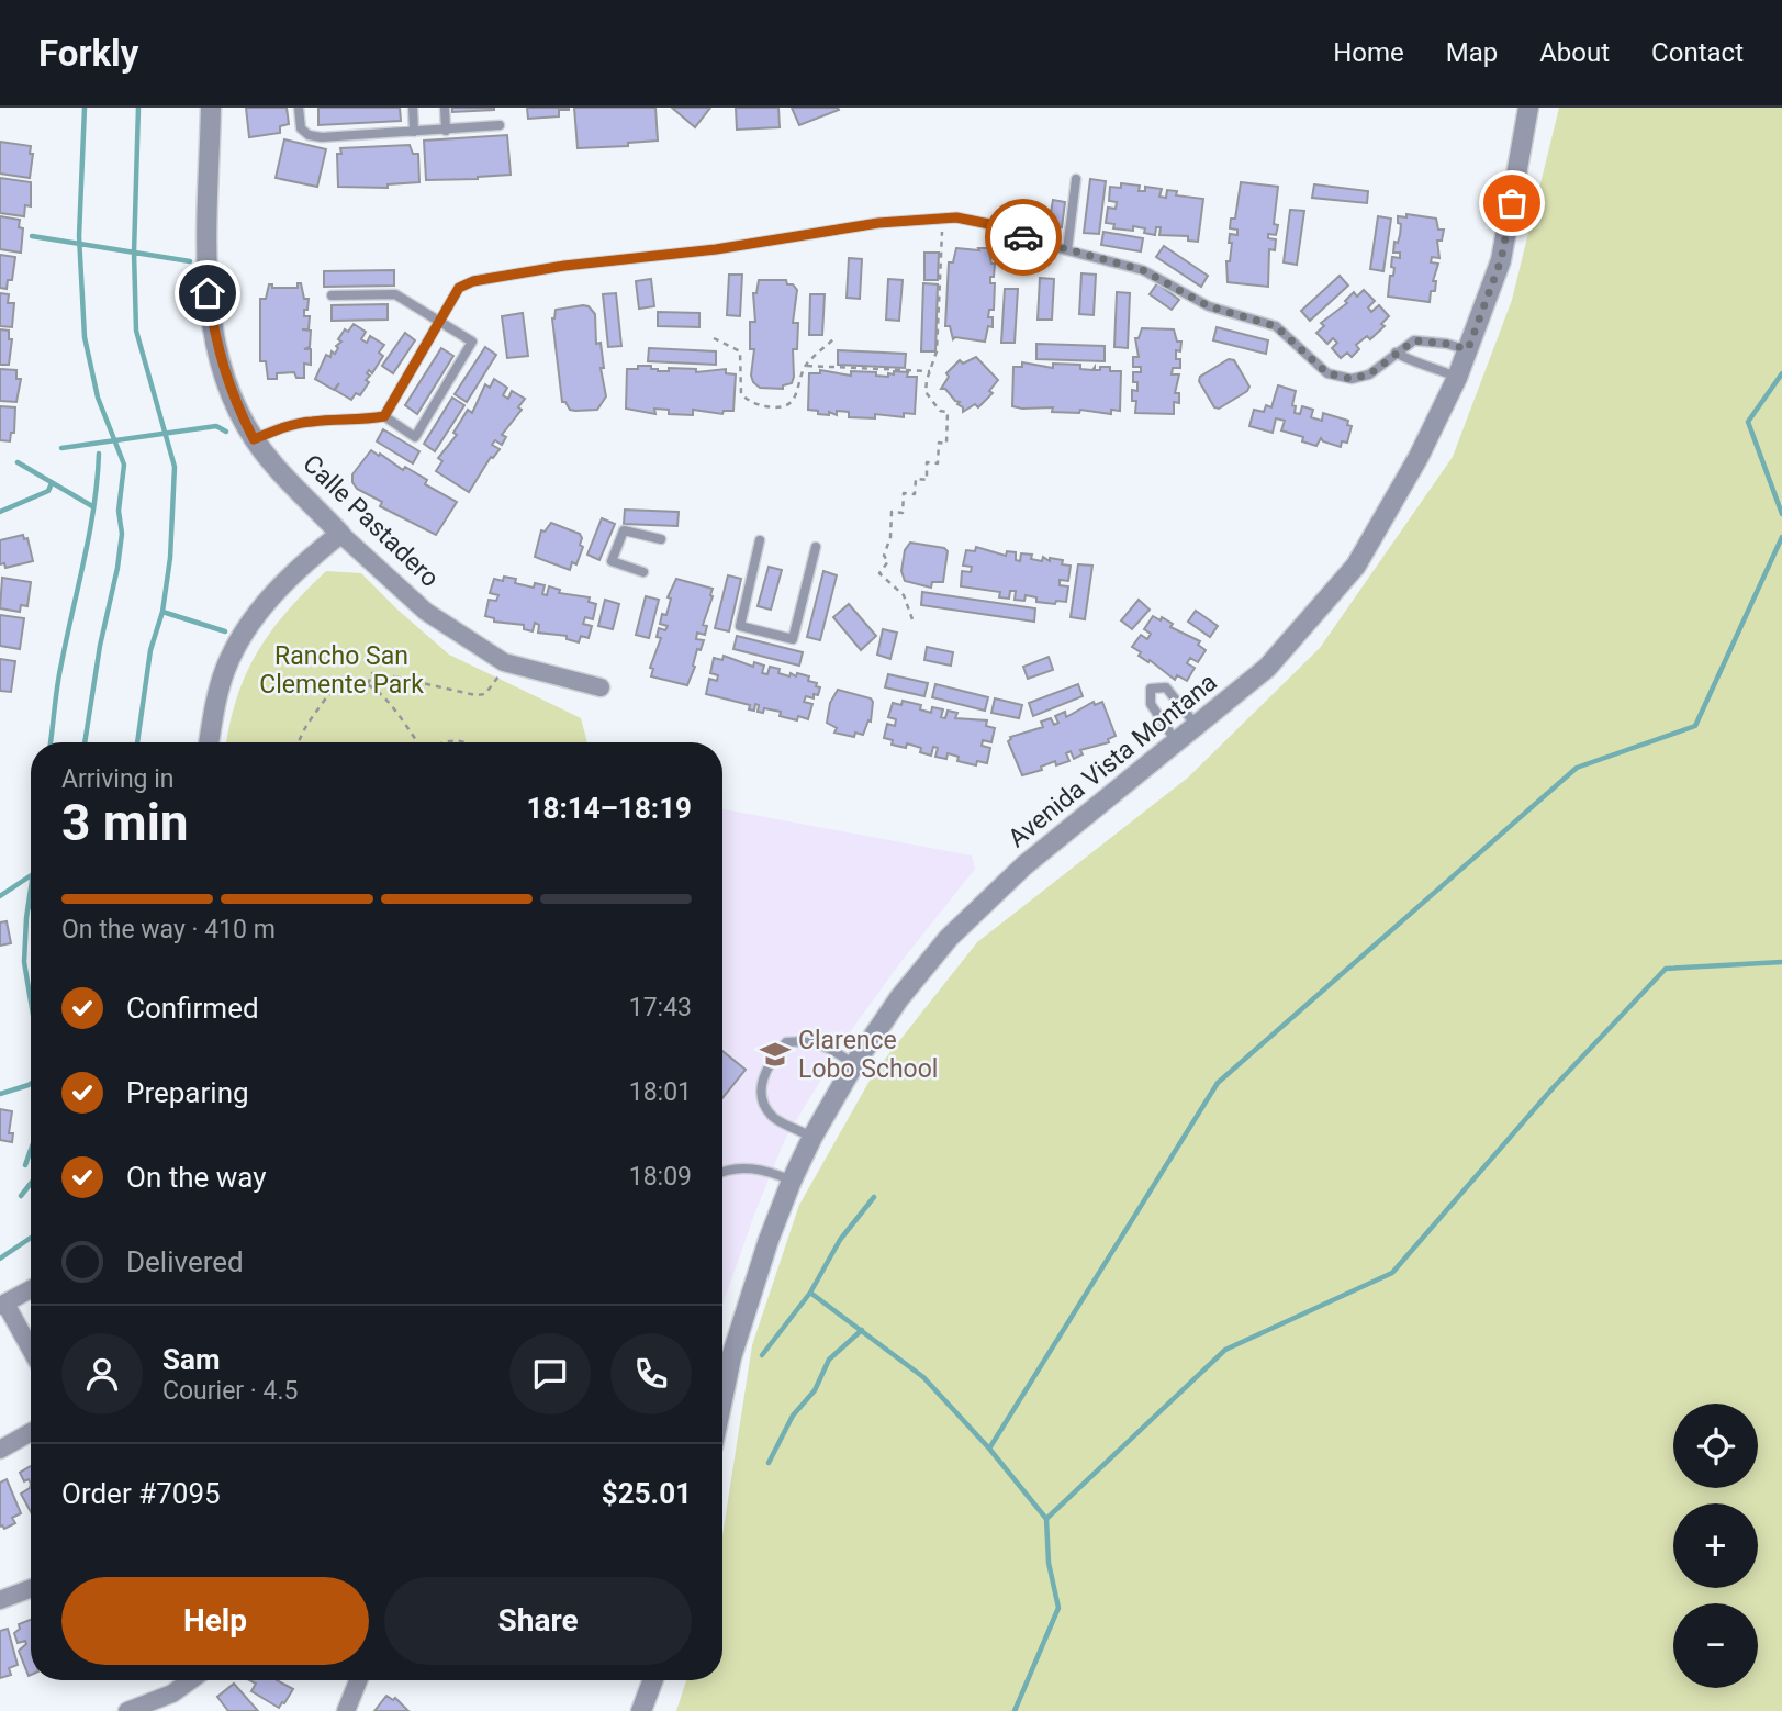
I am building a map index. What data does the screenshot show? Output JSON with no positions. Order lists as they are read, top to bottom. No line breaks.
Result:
{"streets":{"street":["Calle Pastadero","Avenida Vista Montana"]},"parks":["Rancho San Clemente Park"],"places":{"school or university":["Clarence Lobo School"]},"page":{"header":"Forkly","nav":["Home","Map","About","Contact"],"heading":["3 min","Arriving in","18:14–18:19"],"panel":["Sam","Courier · 4.5","Order #7095","$25.01"],"bar":"On the way · 410 m","list":[["Confirmed","17:43"],["Preparing","18:01"],["On the way","18:09"],"Delivered"],"map_buttons":["+","−"],"buttons":["Help","Share"]}}
